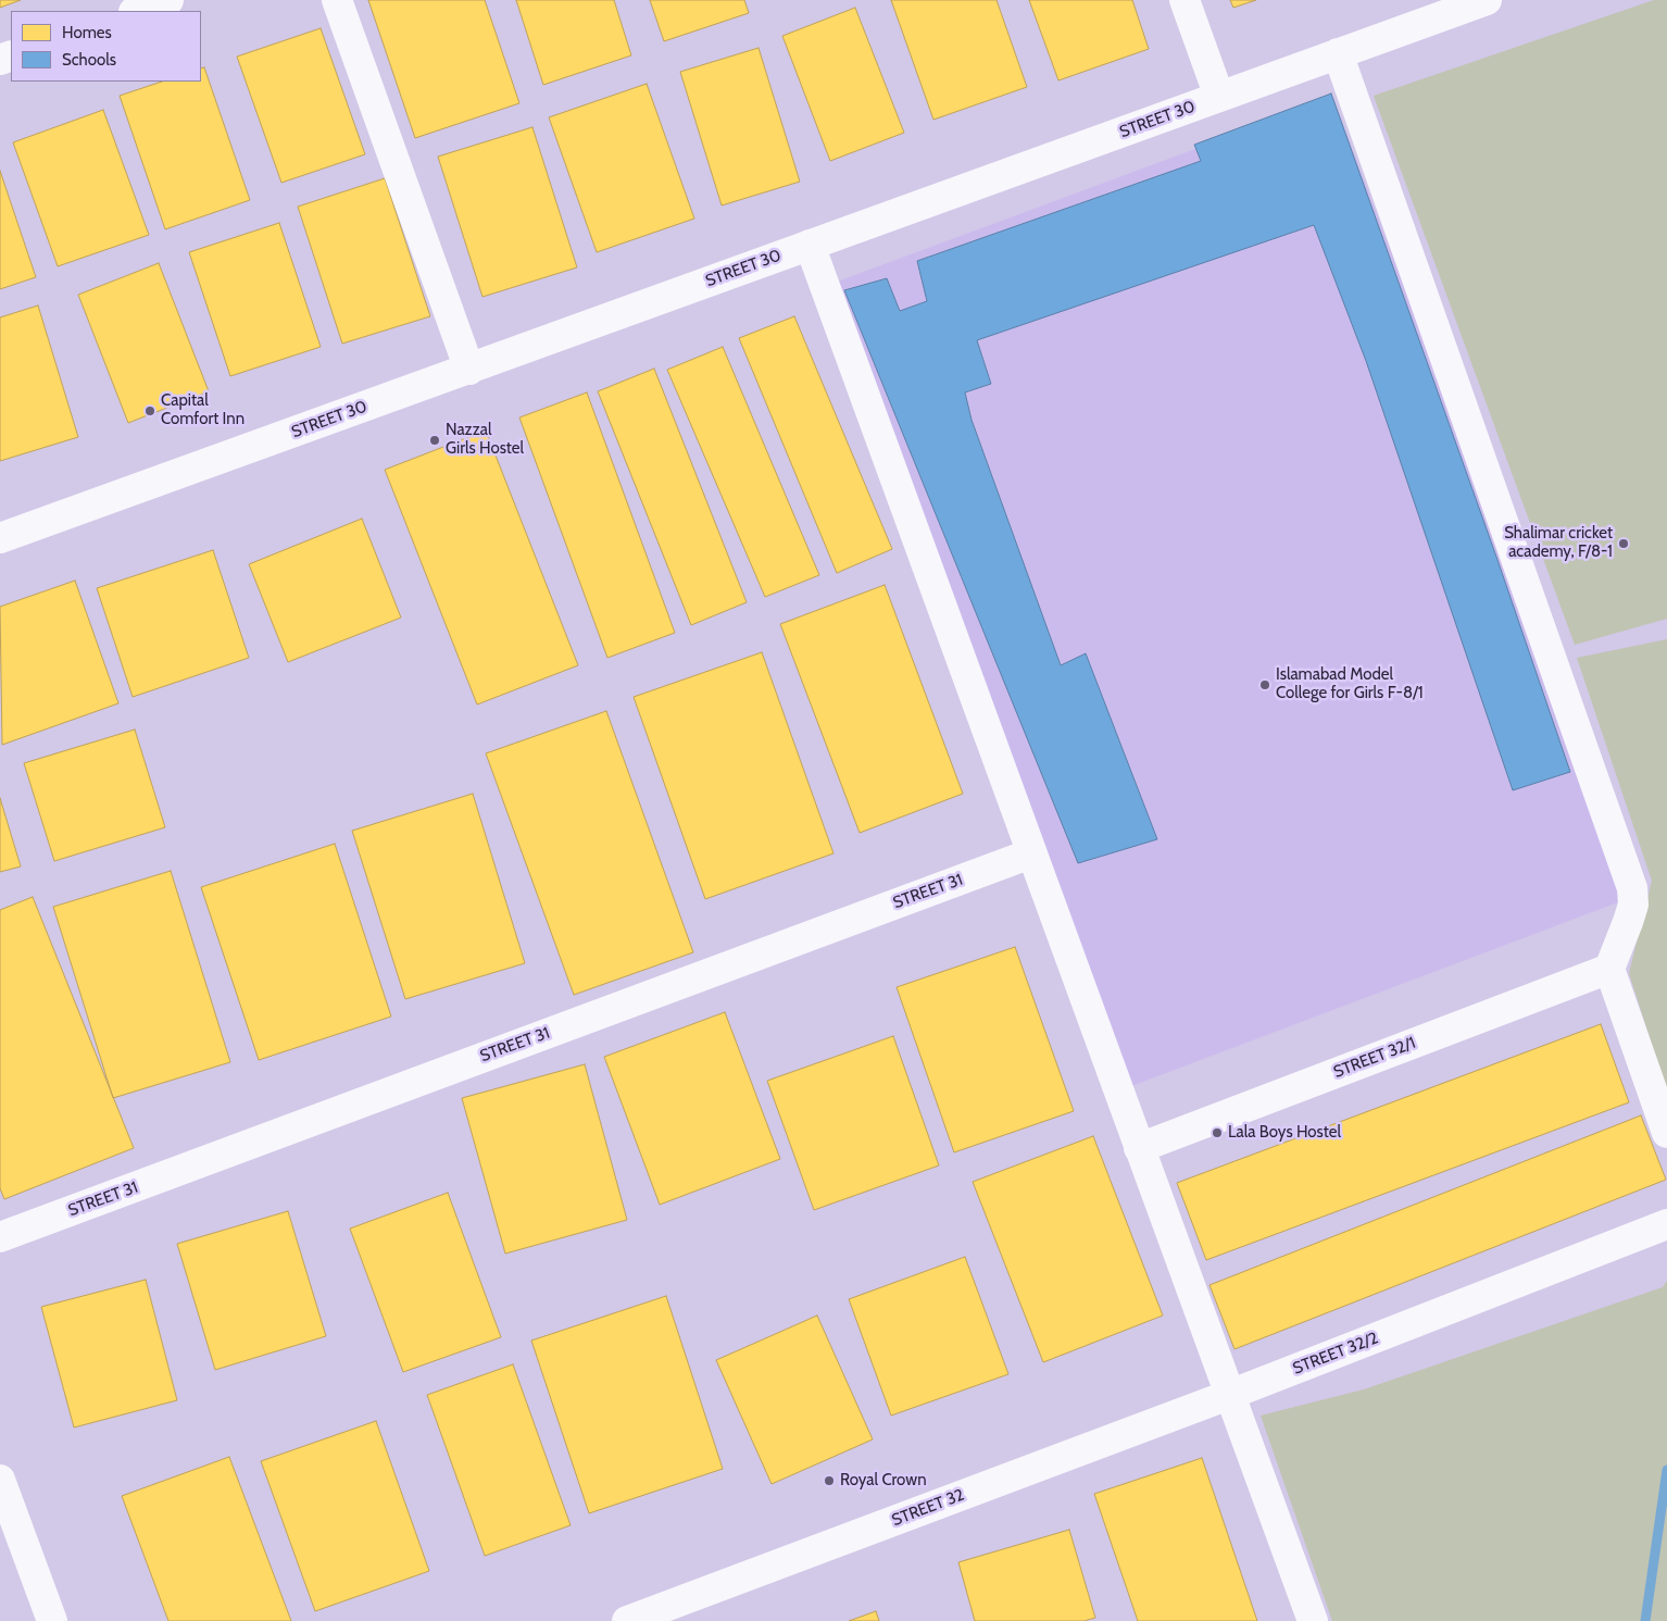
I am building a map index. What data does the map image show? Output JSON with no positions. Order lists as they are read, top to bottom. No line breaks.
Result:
{"streets":{"street":["STREET 30","STREET 31","STREET 32/1","STREET 32/2","STREET 32"]},"crossings":[["STREET 32/2","STREET 32"]],"places":["Capital Comfort Inn","Nazzal Girls Hostel","Shalimar cricket academy, F/8-1","Islamabad Model College for Girls F-8/1","Lala Boys Hostel","Royal Crown"],"legend":["Homes","Schools"]}
